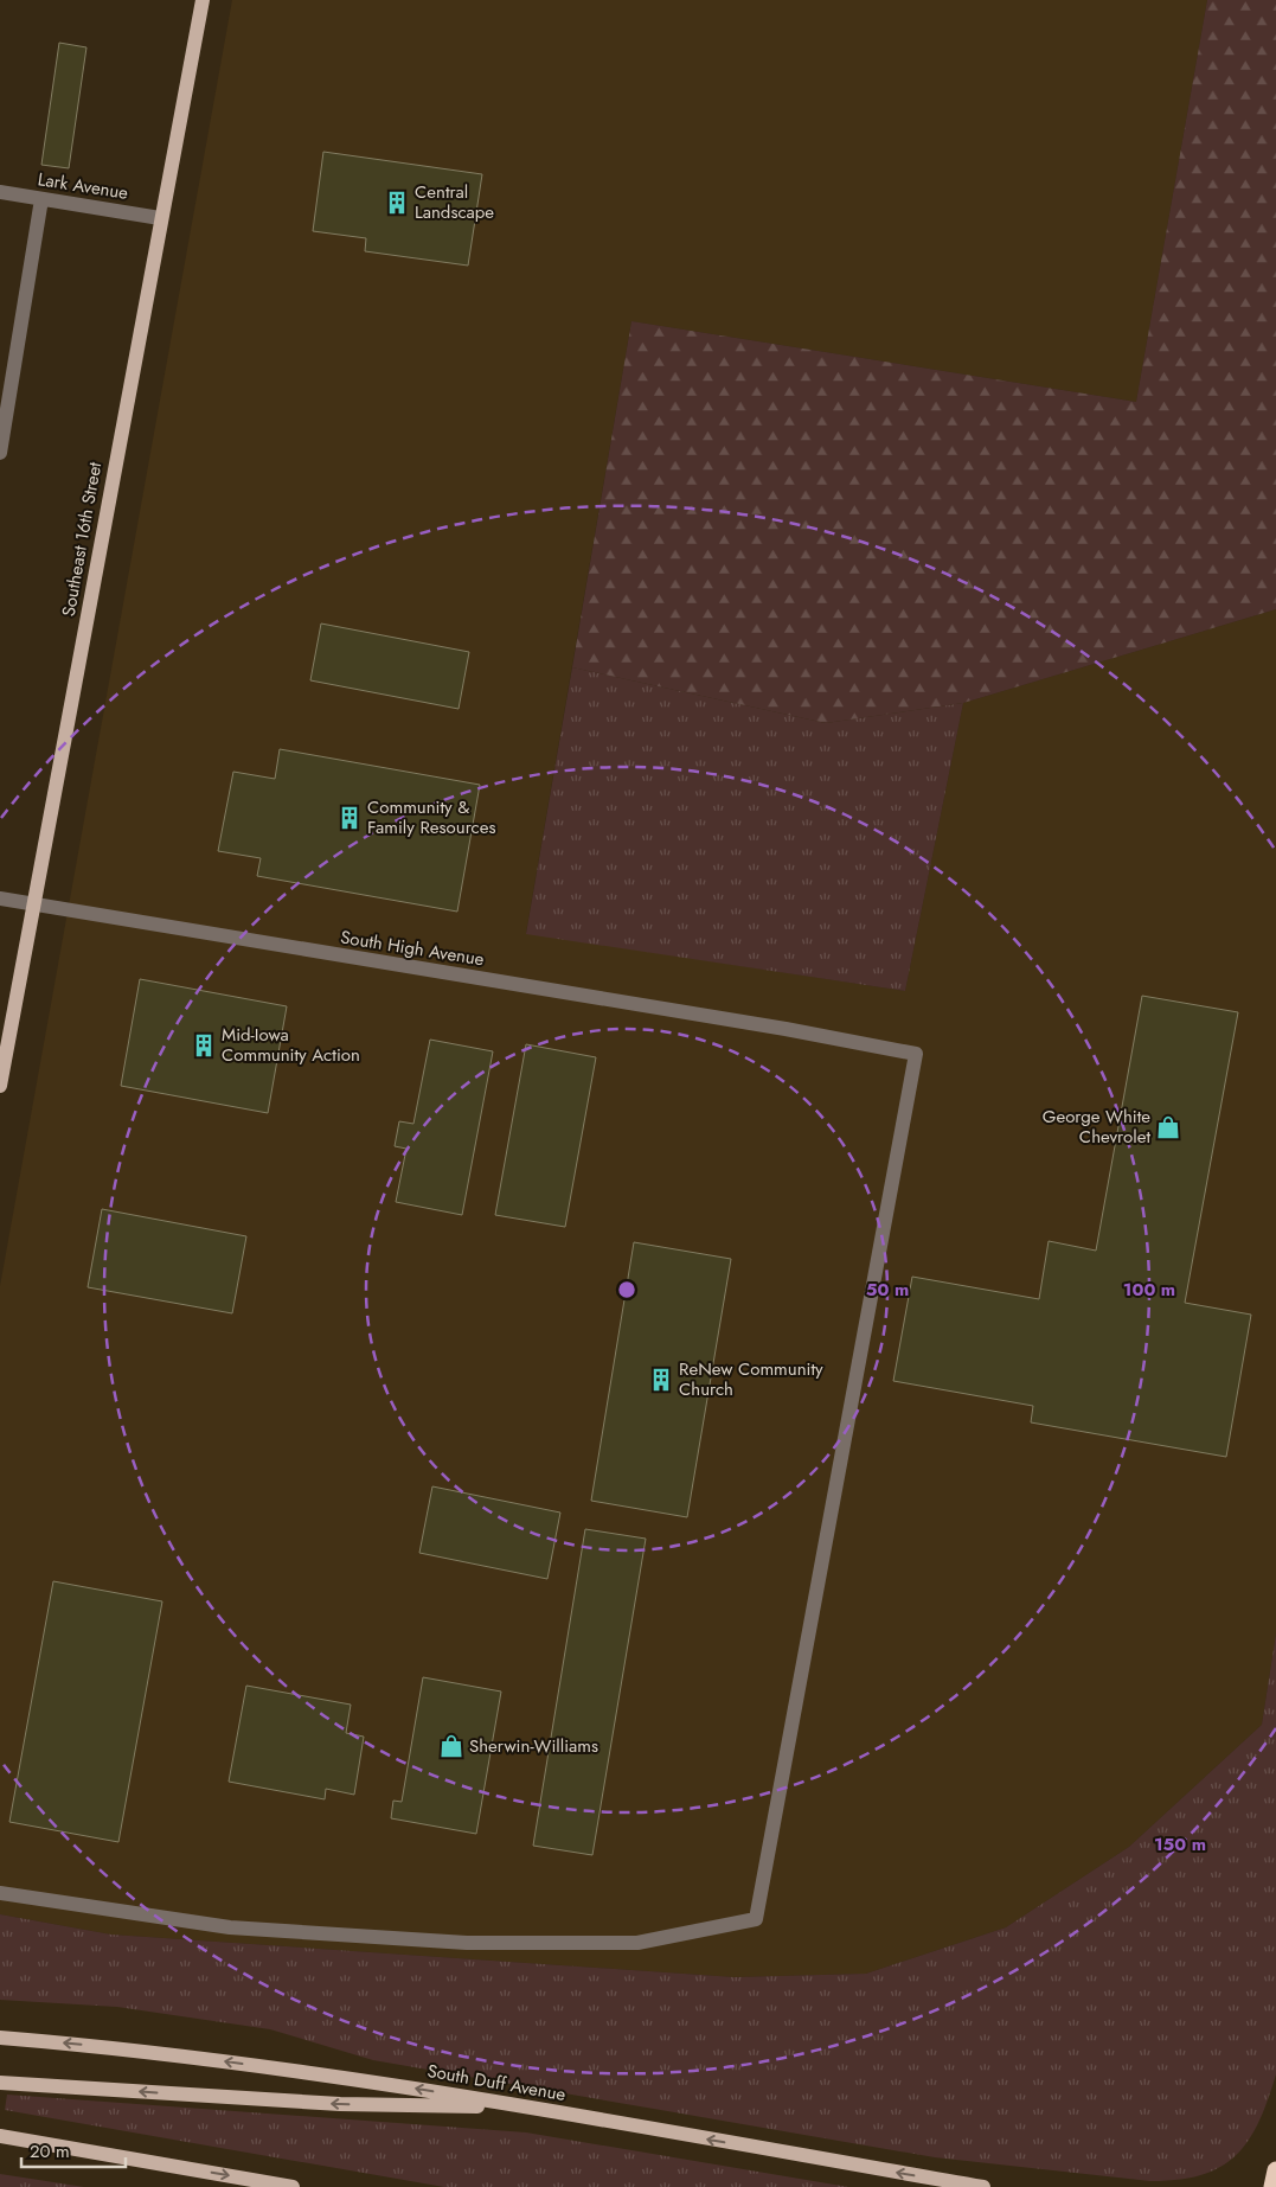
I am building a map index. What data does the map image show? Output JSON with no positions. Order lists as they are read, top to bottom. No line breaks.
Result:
{"streets":{"main road":["Southeast 16th Street","South Duff Avenue"],"street":["Lark Avenue","South High Avenue"]},"crossings":[["Lark Avenue","Southeast 16th Street"],["Southeast 16th Street","South High Avenue"]],"places":{"building":["Central Landscape","Community & Family Resources","Mid-Iowa Community Action","ReNew Community Church"],"shop":["George White Chevrolet","Sherwin-Williams"]},"scale_bar":"20 m","rings":["50 m","100 m","150 m"]}
